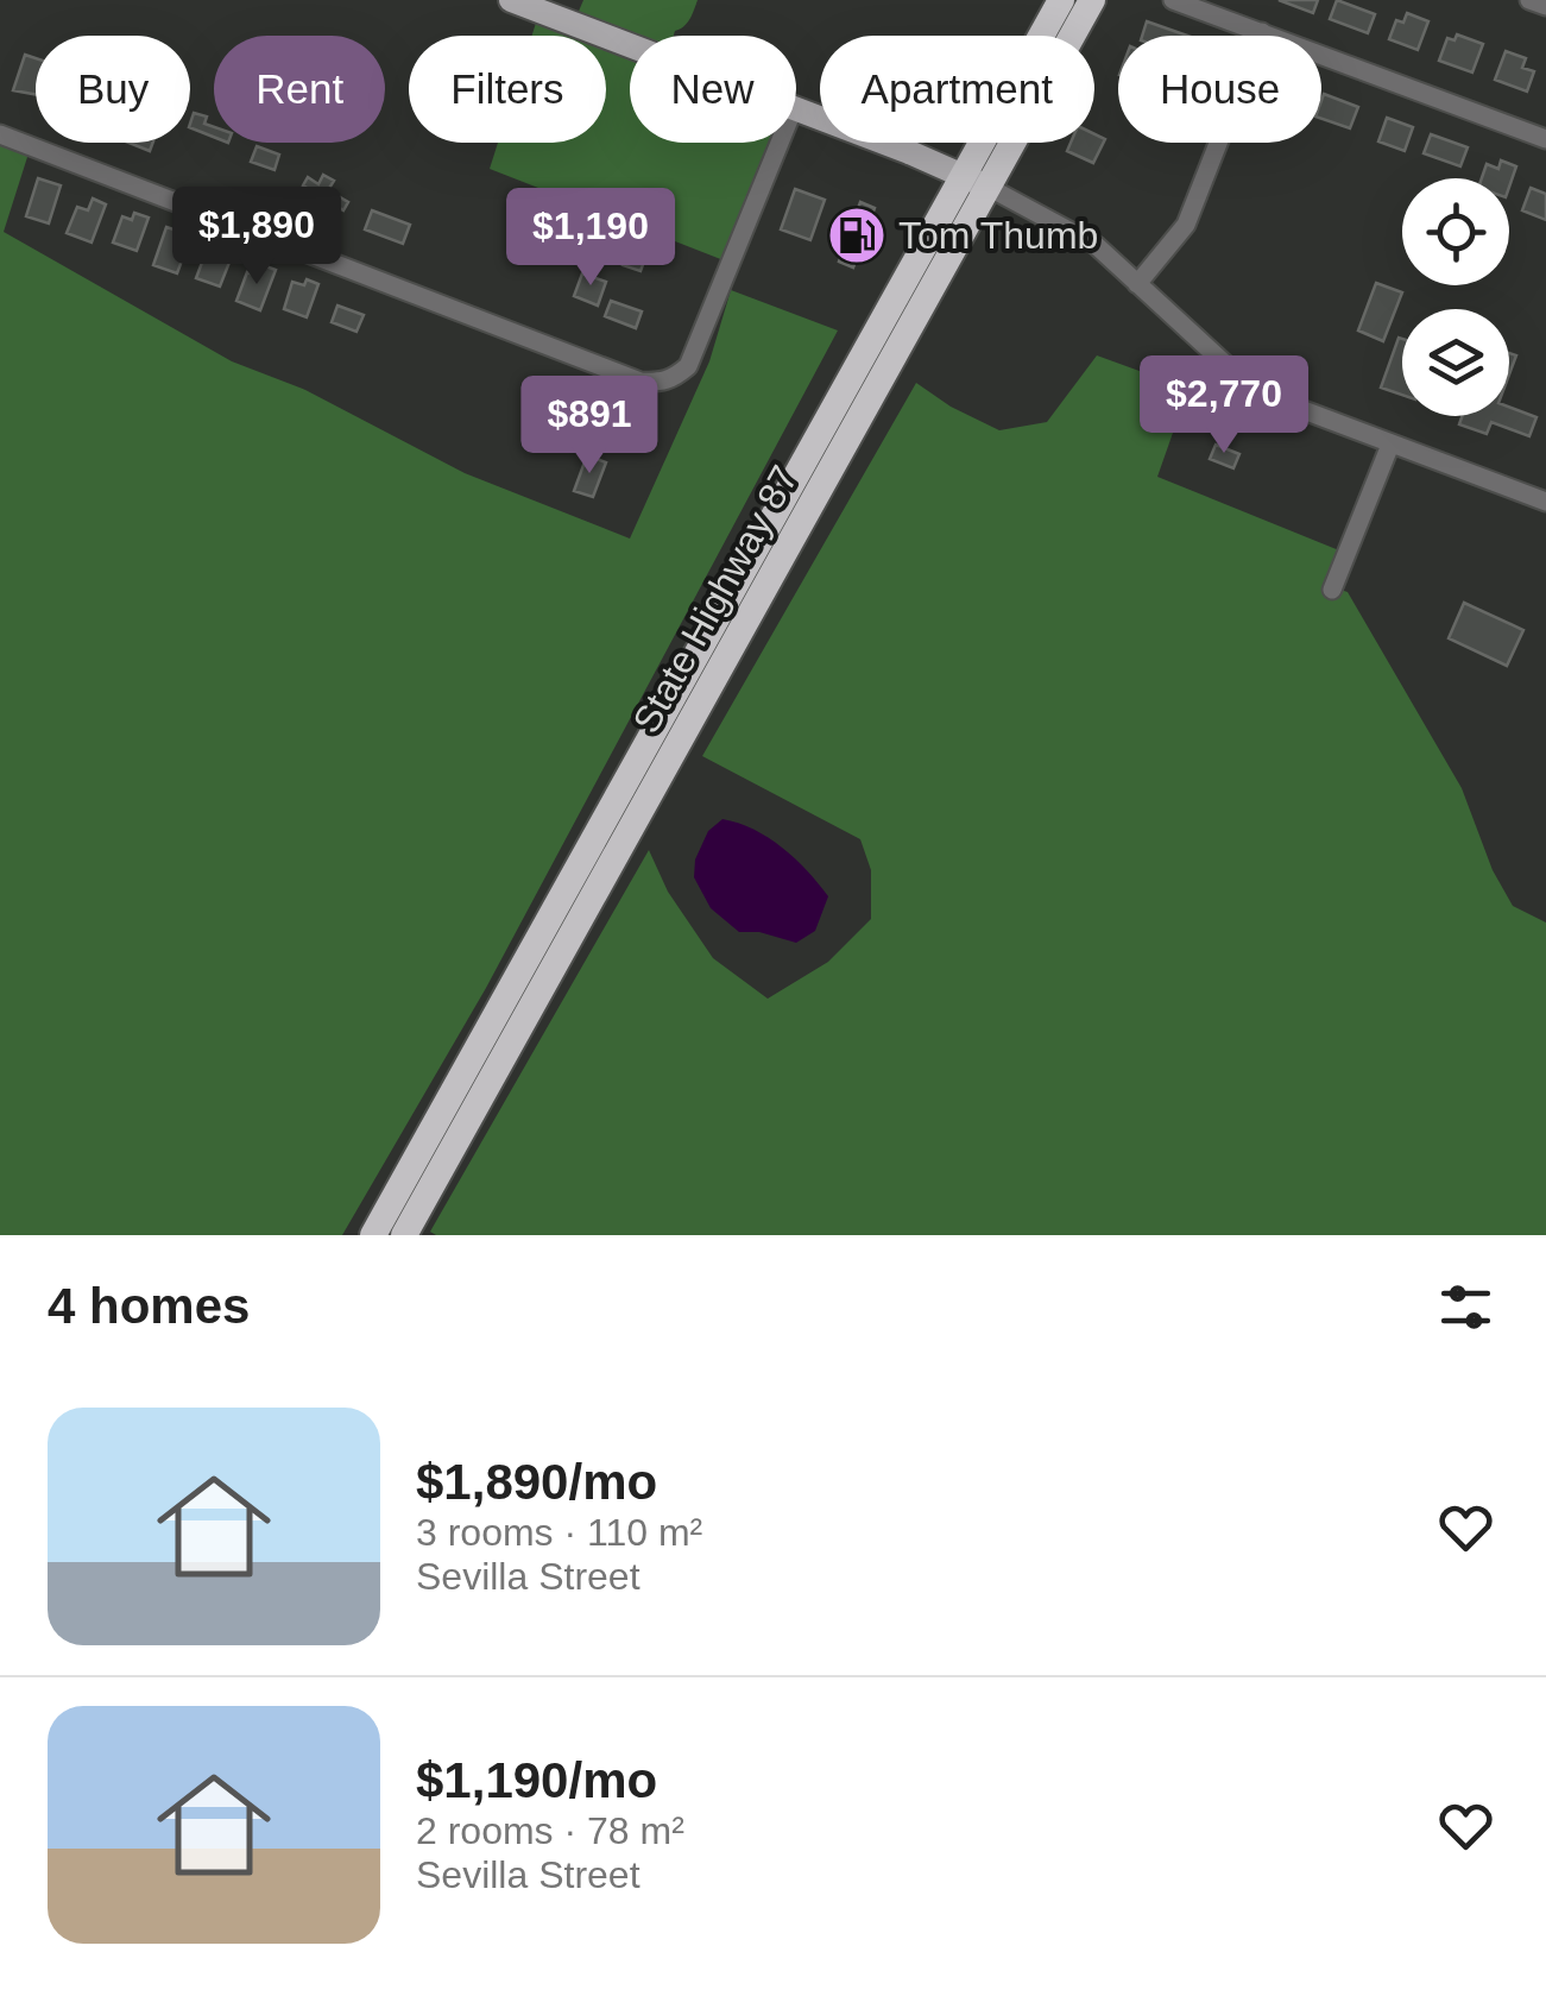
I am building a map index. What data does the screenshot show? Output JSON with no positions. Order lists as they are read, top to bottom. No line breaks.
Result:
{"streets":{"highway":["State Highway 87"]},"places":{"fuel station":["Tom Thumb"]},"page":{"chip":["Buy","Rent","Filters","New","Apartment","House"],"price":["$1,890","$1,190","$2,770","$891"],"heading":"4 homes","list":[{"name":"$1,890/mo","note":"3 rooms · 110 m² · Sevilla Street"},{"name":"$1,190/mo","note":"2 rooms · 78 m² · Sevilla Street"}]}}
